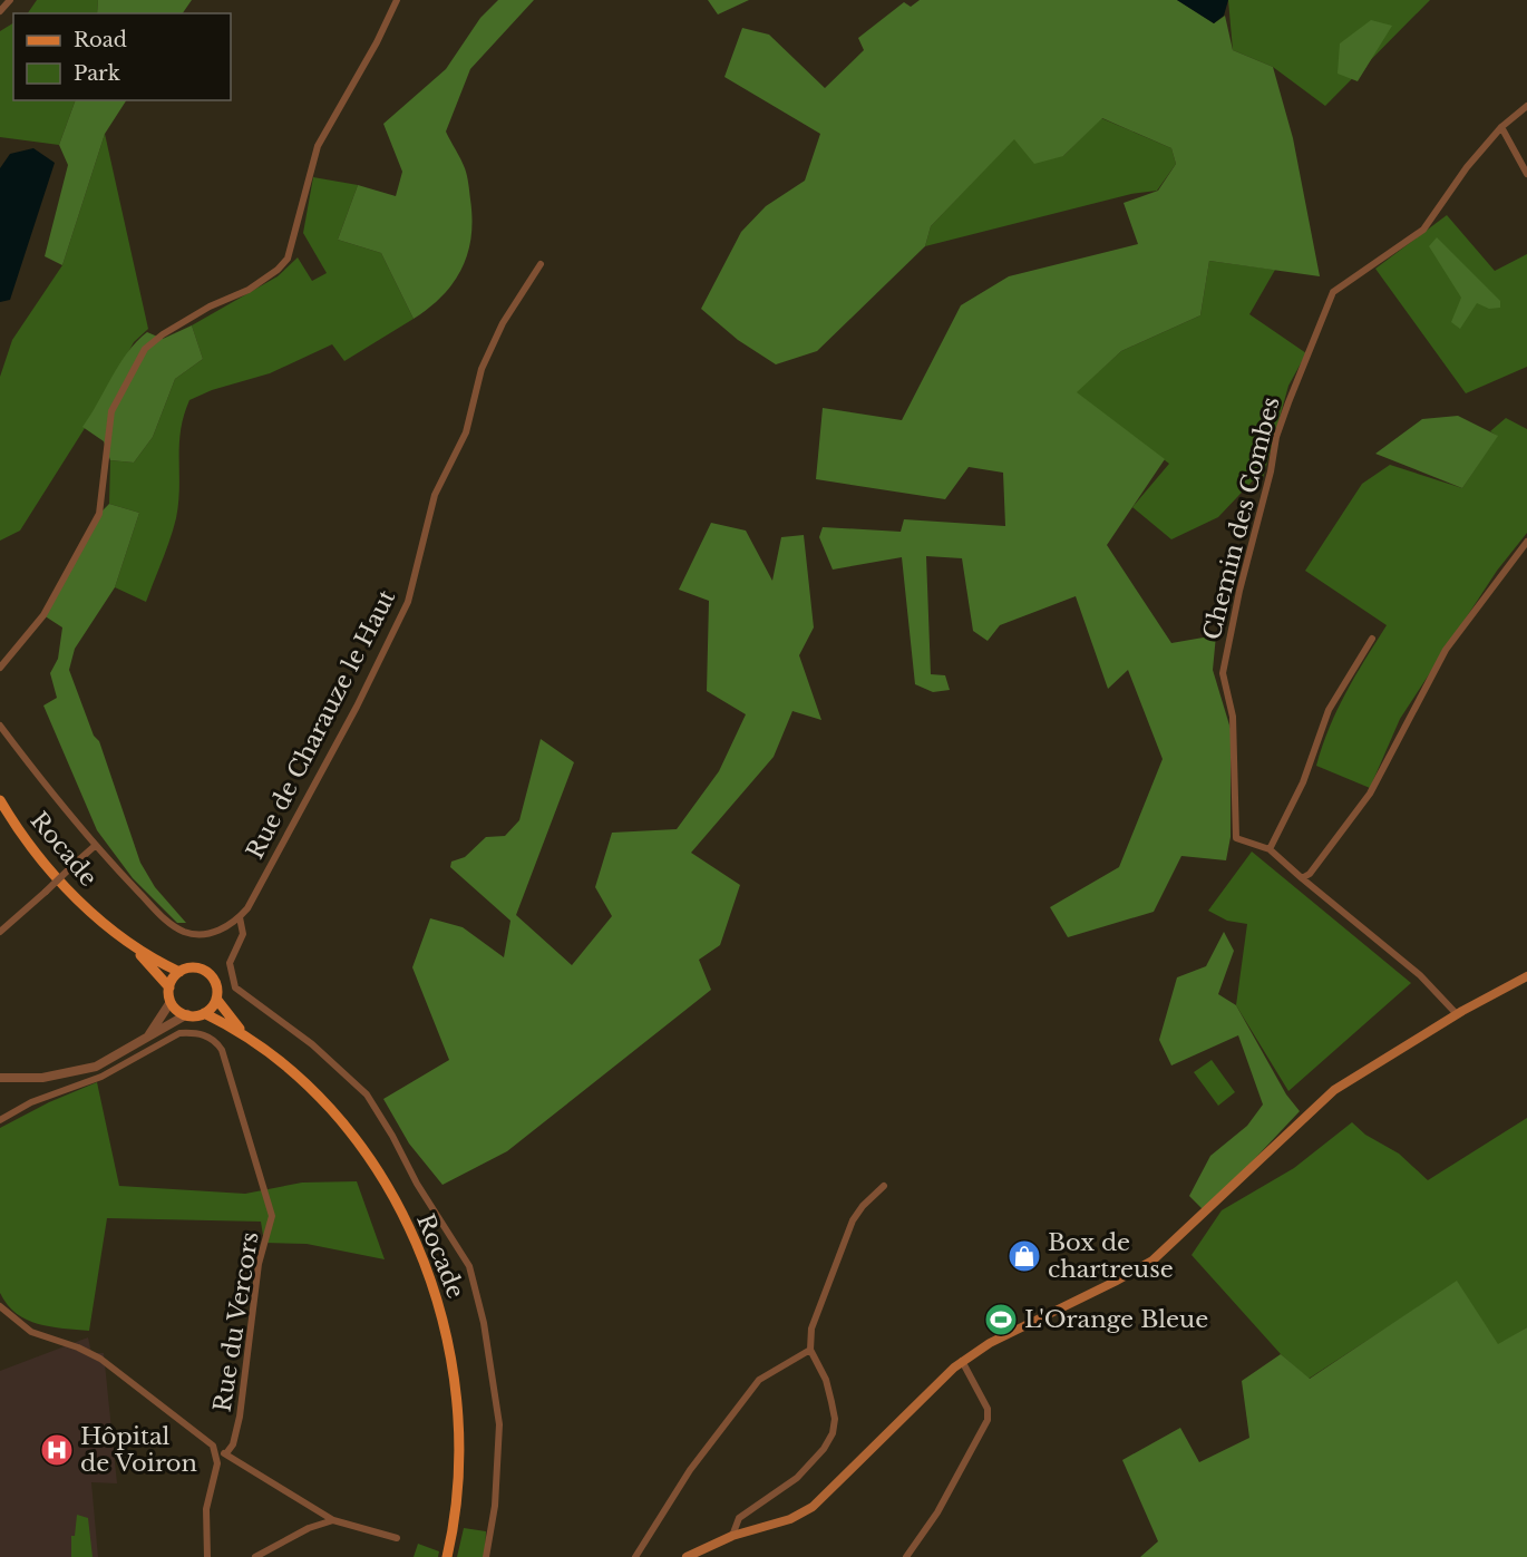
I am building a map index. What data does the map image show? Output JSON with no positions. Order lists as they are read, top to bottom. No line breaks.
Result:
{"streets":{"main road":["Rocade"],"street":["Chemin des Combes","Rue de Charauze le Haut","Rue du Vercors"]},"places":{"shop":["Box de chartreuse"],"sports":["L'Orange Bleue"],"hospital":["Hôpital de Voiron"]},"legend":["Road","Park"]}
